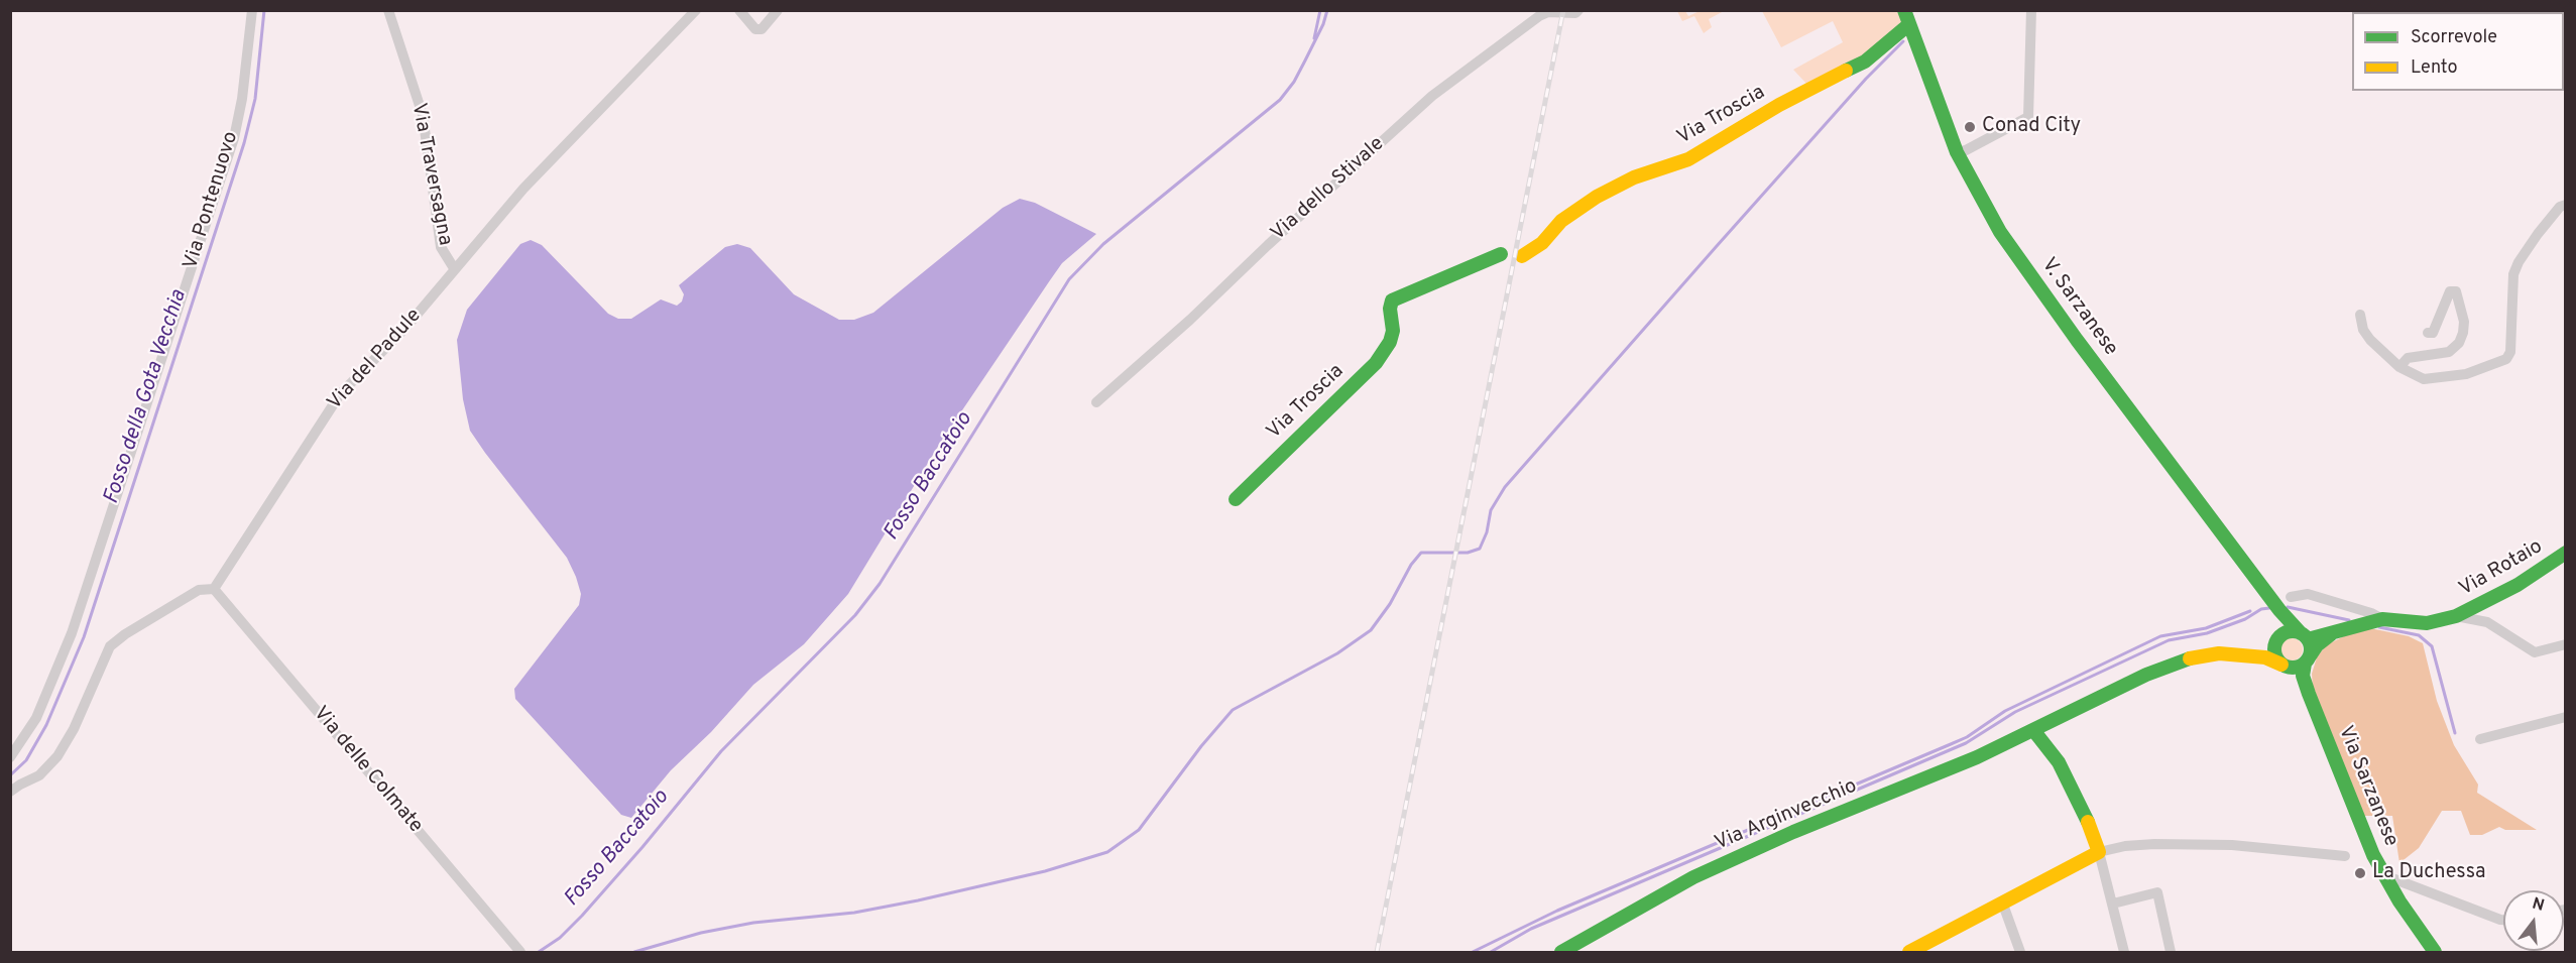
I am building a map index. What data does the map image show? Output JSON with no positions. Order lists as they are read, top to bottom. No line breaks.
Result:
{"streets":{"main road":["Via Troscia","V. Sarzanese","Via Rotaio","Via Sarzanese","Via Arginvecchio"],"street":["Via Traversagna","Via dello Stivale","Via Pontenuovo","Via del Padule","Via delle Colmate"]},"crossings":[["Via Troscia","V. Sarzanese"],["Via Traversagna","Via del Padule"],["V. Sarzanese","Via Rotaio"],["V. Sarzanese","Via Sarzanese"],["Via del Padule","Via delle Colmate"],["Via Rotaio","Via Sarzanese"]],"water":["Fosso della Gota Vecchia","Fosso Baccatoio"],"places":["Conad City","La Duchessa"],"legend":["Scorrevole","Lento"],"north":"top"}
